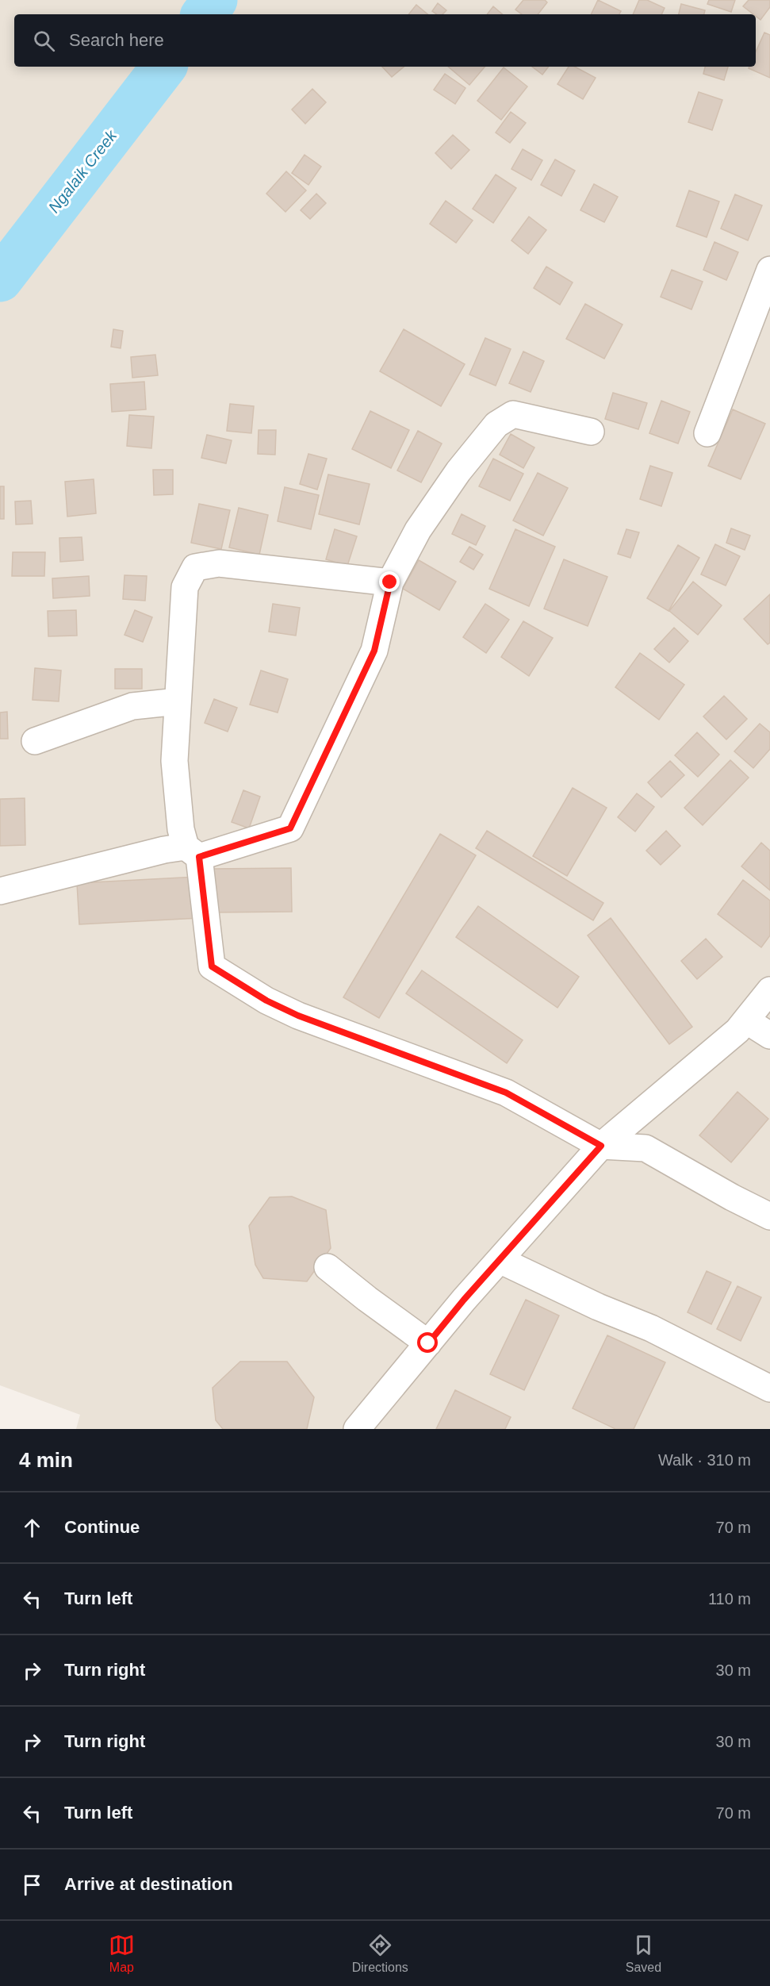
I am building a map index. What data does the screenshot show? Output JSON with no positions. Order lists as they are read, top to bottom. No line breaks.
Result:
{"water":["Ngalaik Creek"],"page":{"search":"Search here","heading":["4 min","Walk · 310 m"],"list":[["Continue","70 m"],["Turn left","110 m"],["Turn right","30 m"],["Turn right","30 m"],["Turn left","70 m"],"Arrive at destination"],"nav":["Map","Directions","Saved"]}}
